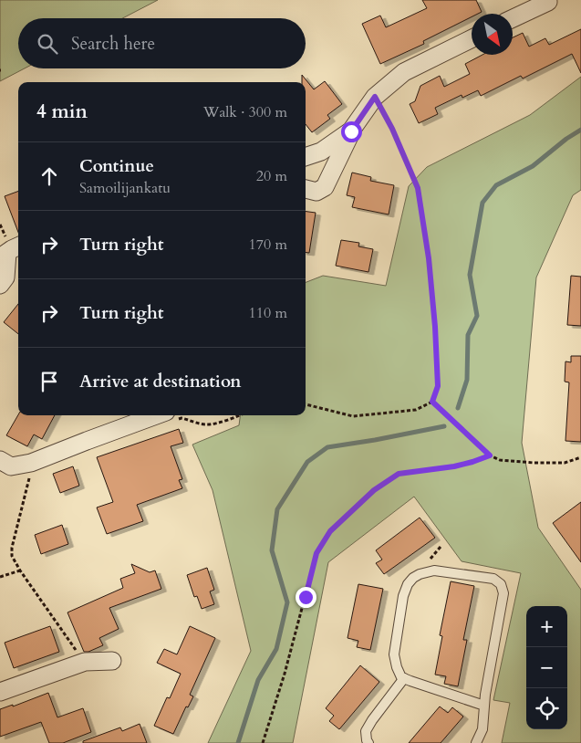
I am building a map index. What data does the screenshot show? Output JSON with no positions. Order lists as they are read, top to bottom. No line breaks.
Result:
{"north":"bottom right","page":{"search":"Search here","heading":["4 min","Walk · 300 m"],"list":[["Continue","Samoilijankatu","20 m"],["Turn right","170 m"],["Turn right","110 m"],"Arrive at destination"],"map_buttons":["+","−"]}}
